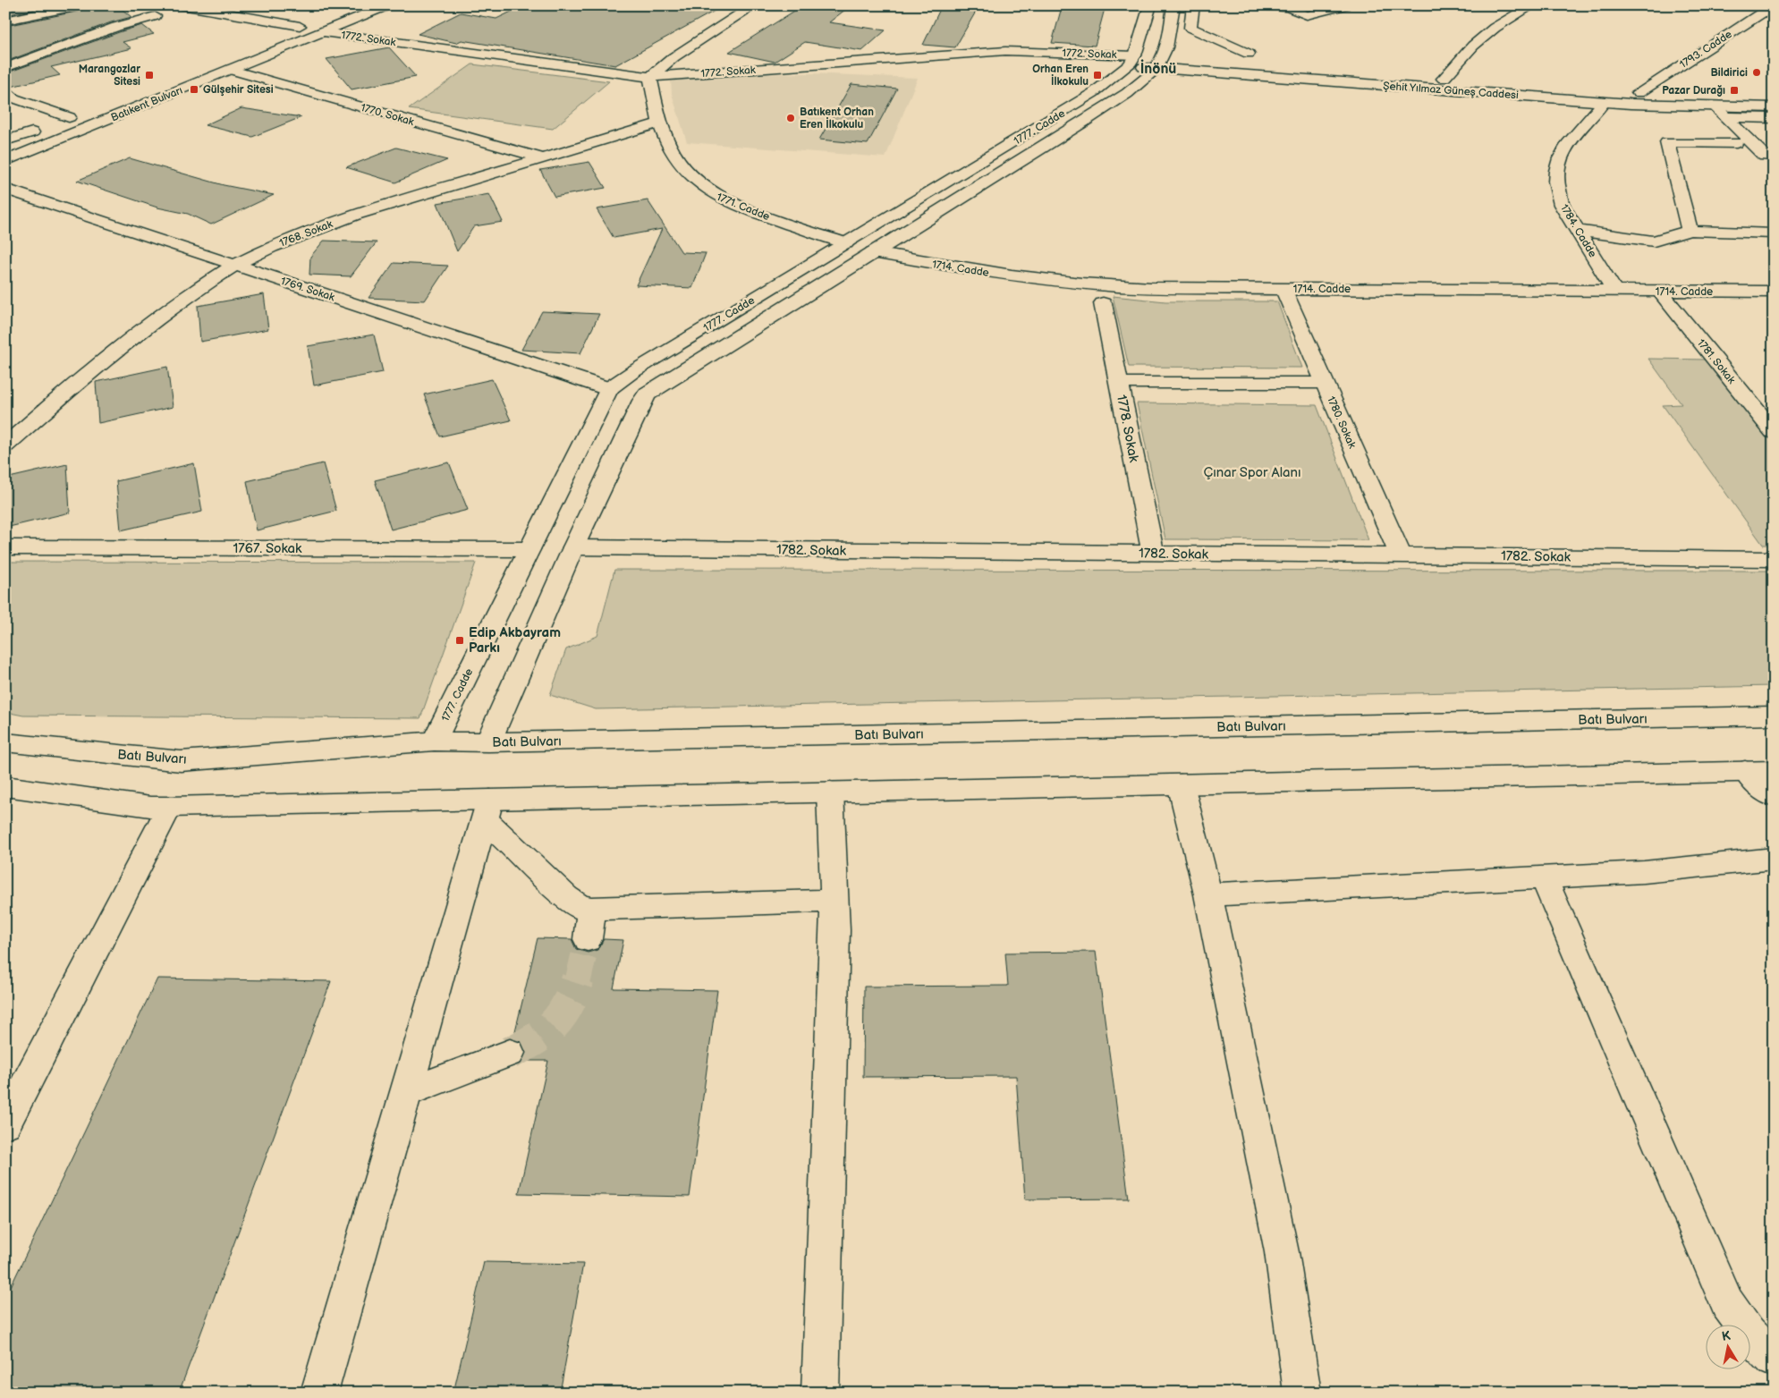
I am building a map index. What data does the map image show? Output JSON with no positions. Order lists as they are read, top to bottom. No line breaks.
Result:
{"streets":{"street":["1772. Sokak","1793. Cadde","Şehit Yılmaz Güneş Caddesi","Batıkent Bulvarı","1770. Sokak","1777. Cadde","1771. Cadde","1784. Cadde","1768. Sokak","1714. Cadde","1769. Sokak","1781. Sokak","1780. Sokak","1778. Sokak","1767. Sokak","1782. Sokak","Batı Bulvarı"]},"crossings":[["1772. Sokak","Şehit Yılmaz Güneş Caddesi"],["1772. Sokak","Batıkent Bulvarı"],["1772. Sokak","1777. Cadde"],["1772. Sokak","1771. Cadde"],["1793. Cadde","Şehit Yılmaz Güneş Caddesi"],["Şehit Yılmaz Güneş Caddesi","1777. Cadde"],["Şehit Yılmaz Güneş Caddesi","1784. Cadde"],["Batıkent Bulvarı","1770. Sokak"],["1770. Sokak","1768. Sokak"],["1777. Cadde","1771. Cadde"],["1777. Cadde","1714. Cadde"],["1777. Cadde","1769. Sokak"],["1777. Cadde","1767. Sokak"],["1777. Cadde","1782. Sokak"],["1777. Cadde","Batı Bulvarı"],["1771. Cadde","1768. Sokak"],["1771. Cadde","1714. Cadde"],["1784. Cadde","1714. Cadde"],["1768. Sokak","1769. Sokak"],["1714. Cadde","1781. Sokak"],["1714. Cadde","1780. Sokak"],["1780. Sokak","1782. Sokak"],["1778. Sokak","1782. Sokak"]],"districts":["İnönü"],"parks":["Çınar Spor Alanı"],"places":{"other":["Bildirici","Batıkent Orhan Eren İlkokulu"],"transit":["Marangozlar Sitesi","Orhan Eren İlkokulu","Gülşehir Sitesi","Pazar Durağı","Edip Akbayram Parkı"]},"north":"top"}
